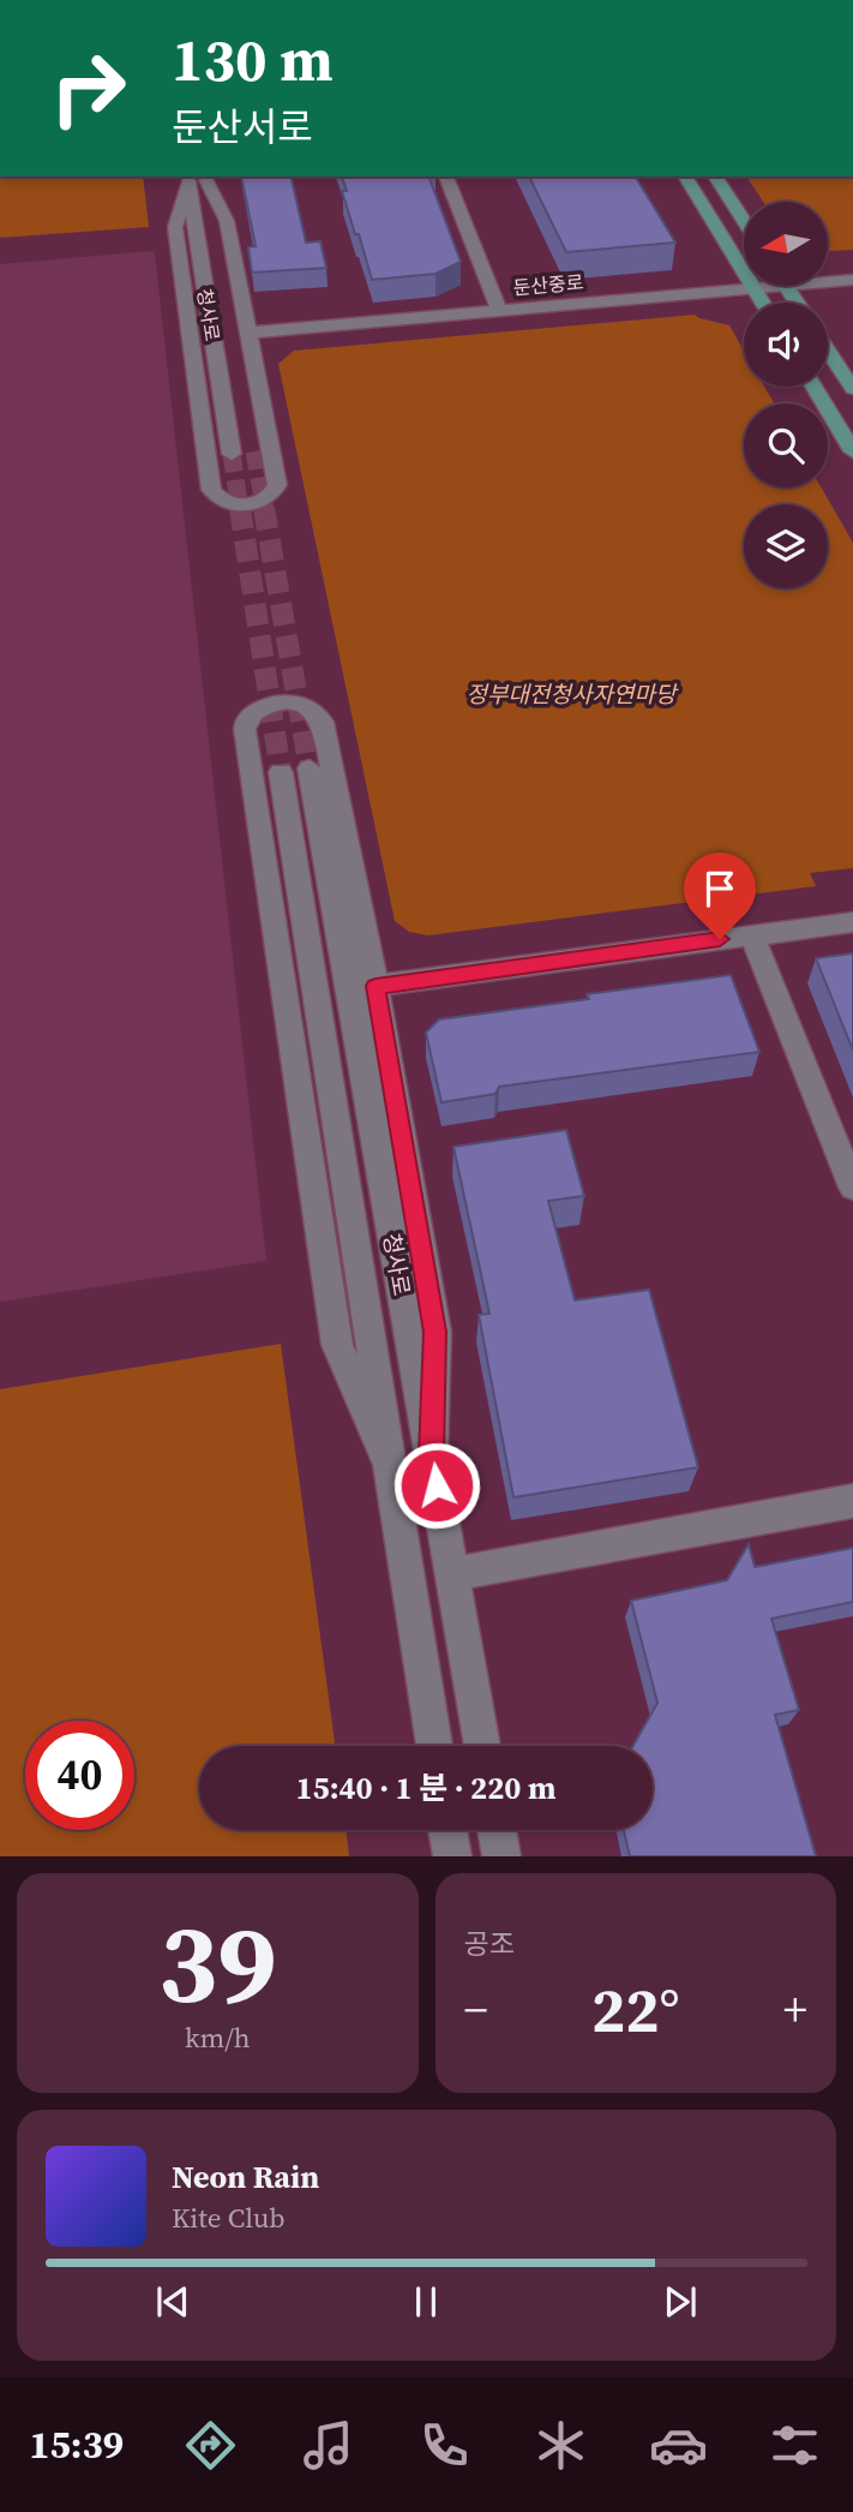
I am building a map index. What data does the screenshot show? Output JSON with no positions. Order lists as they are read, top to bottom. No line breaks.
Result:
{"streets":{"street":["둔산중로","청사로"]},"parks":["정부대전청사자연마당"],"north":"left","page":{"turn":["130 m","둔산서로"],"limit":"40","trip":"15:40 · 1 분 · 220 m","tile":[["39","km/h"],"공조"],"heat":["−","22°","+"],"song":["Neon Rain","Kite Club"],"tabs":"15:39"}}
